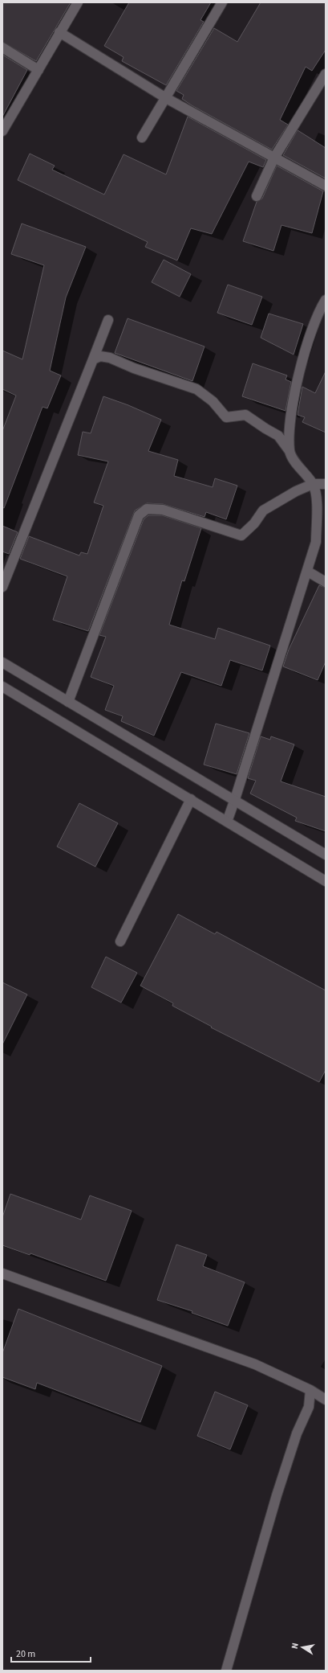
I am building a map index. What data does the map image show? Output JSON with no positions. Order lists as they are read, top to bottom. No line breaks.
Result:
{"scale_bar":"20 m","north":"left"}
